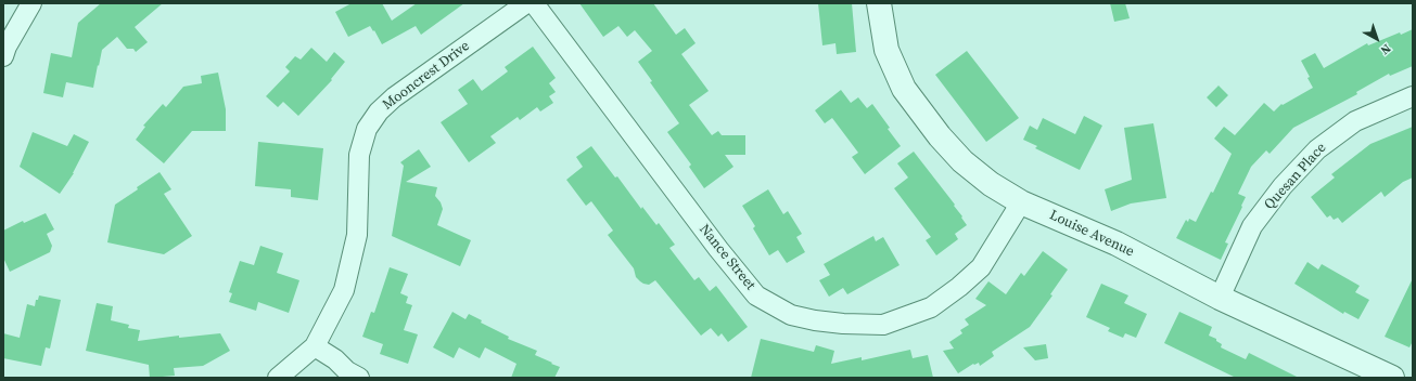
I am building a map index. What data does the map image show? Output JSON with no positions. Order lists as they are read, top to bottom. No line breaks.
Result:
{"streets":{"street":["Mooncrest Drive","Quesan Place","Louise Avenue","Nance Street"]},"crossings":[["Quesan Place","Louise Avenue"],["Louise Avenue","Nance Street"]],"north":"bottom right"}
